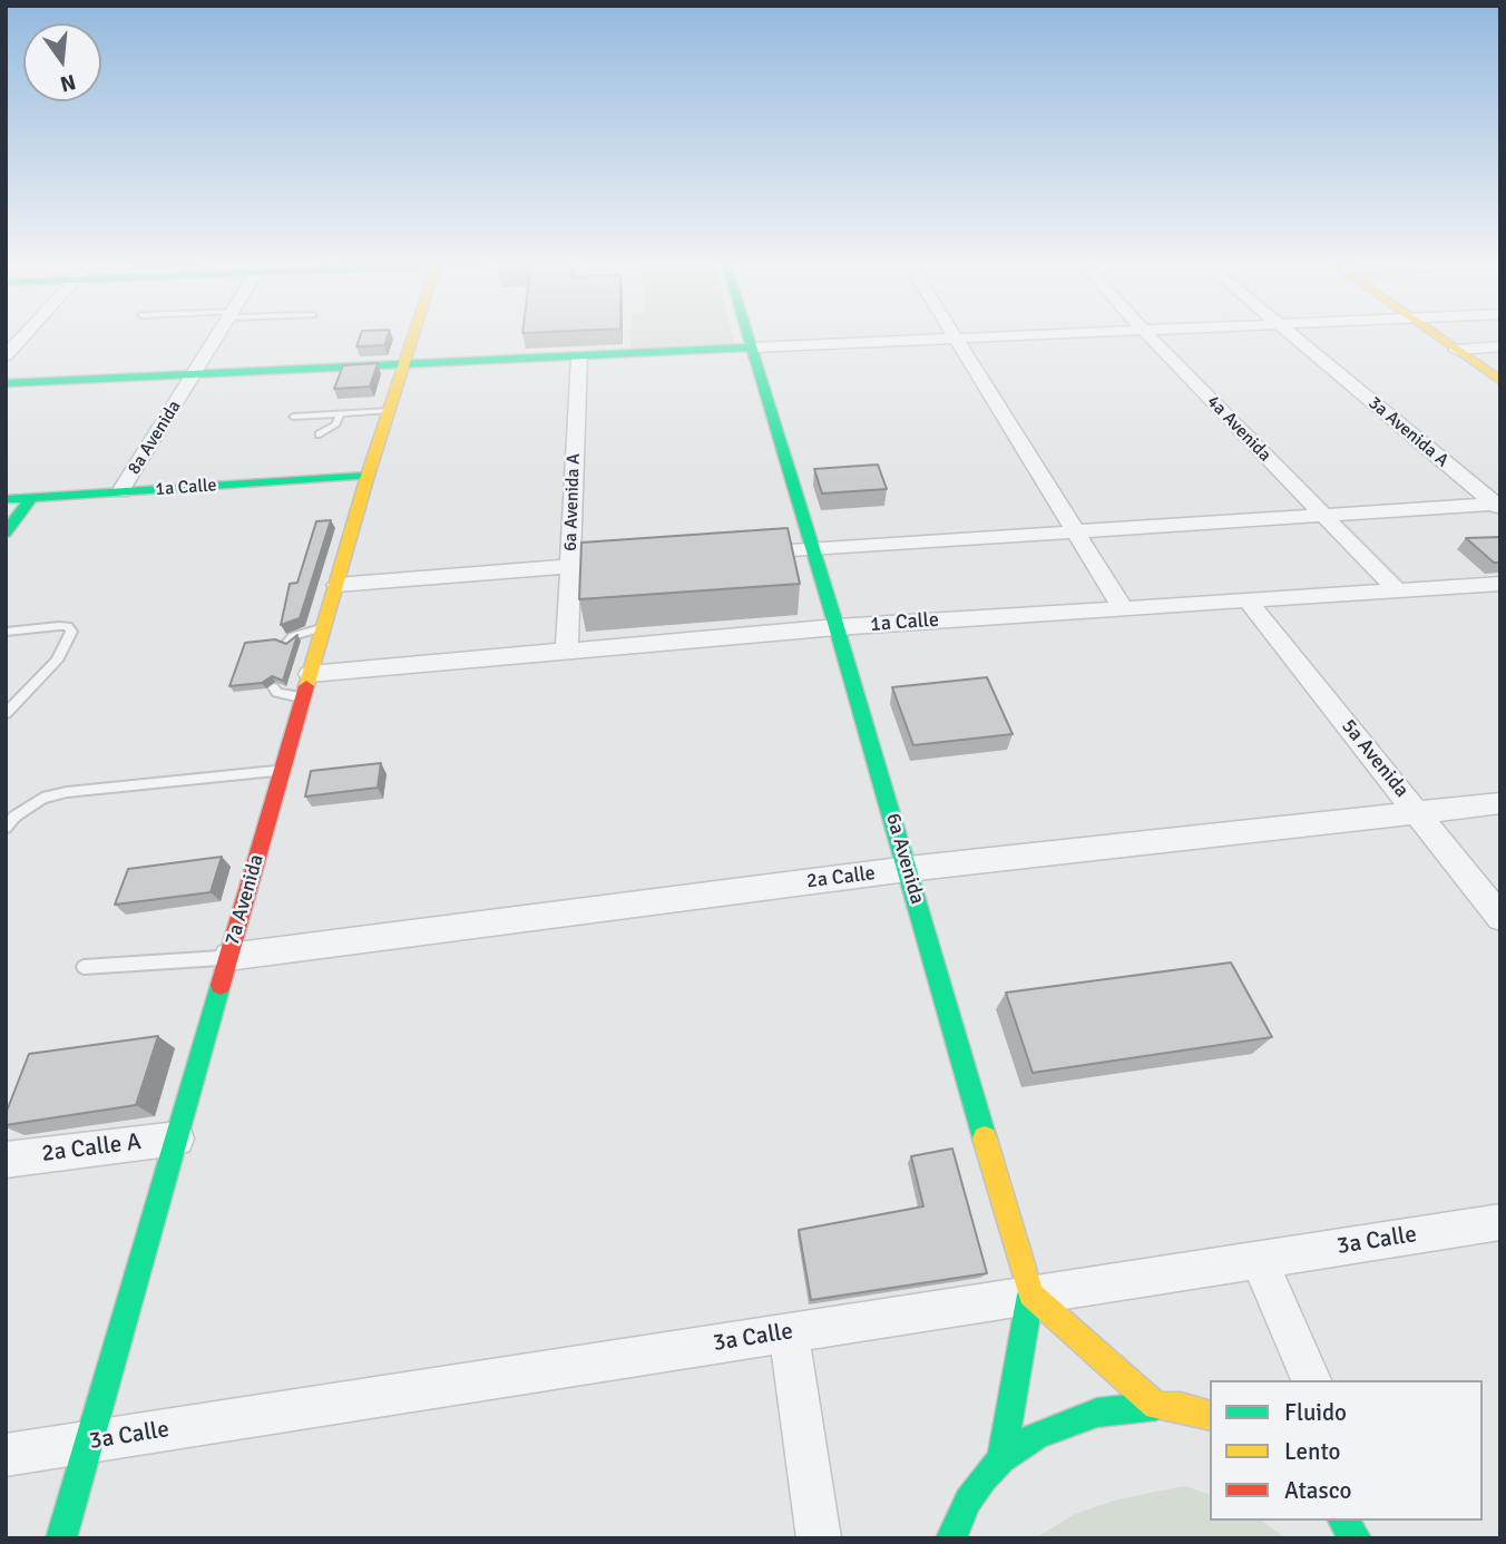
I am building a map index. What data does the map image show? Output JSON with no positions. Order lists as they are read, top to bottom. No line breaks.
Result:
{"streets":{"main road":["1a Calle","6a Avenida","7a Avenida"],"street":["4a Avenida","3a Avenida A","8a Avenida","6a Avenida A","5a Avenida","2a Calle","2a Calle A","3a Calle"]},"crossings":[["4a Avenida","1a Calle"],["8a Avenida","1a Calle"],["1a Calle","6a Avenida A"],["1a Calle","5a Avenida"],["1a Calle","6a Avenida"],["1a Calle","7a Avenida"],["5a Avenida","2a Calle"],["6a Avenida","2a Calle"],["6a Avenida","3a Calle"],["2a Calle","7a Avenida"],["7a Avenida","2a Calle A"],["7a Avenida","3a Calle"]],"legend":["Fluido","Lento","Atasco"],"north":"bottom"}
